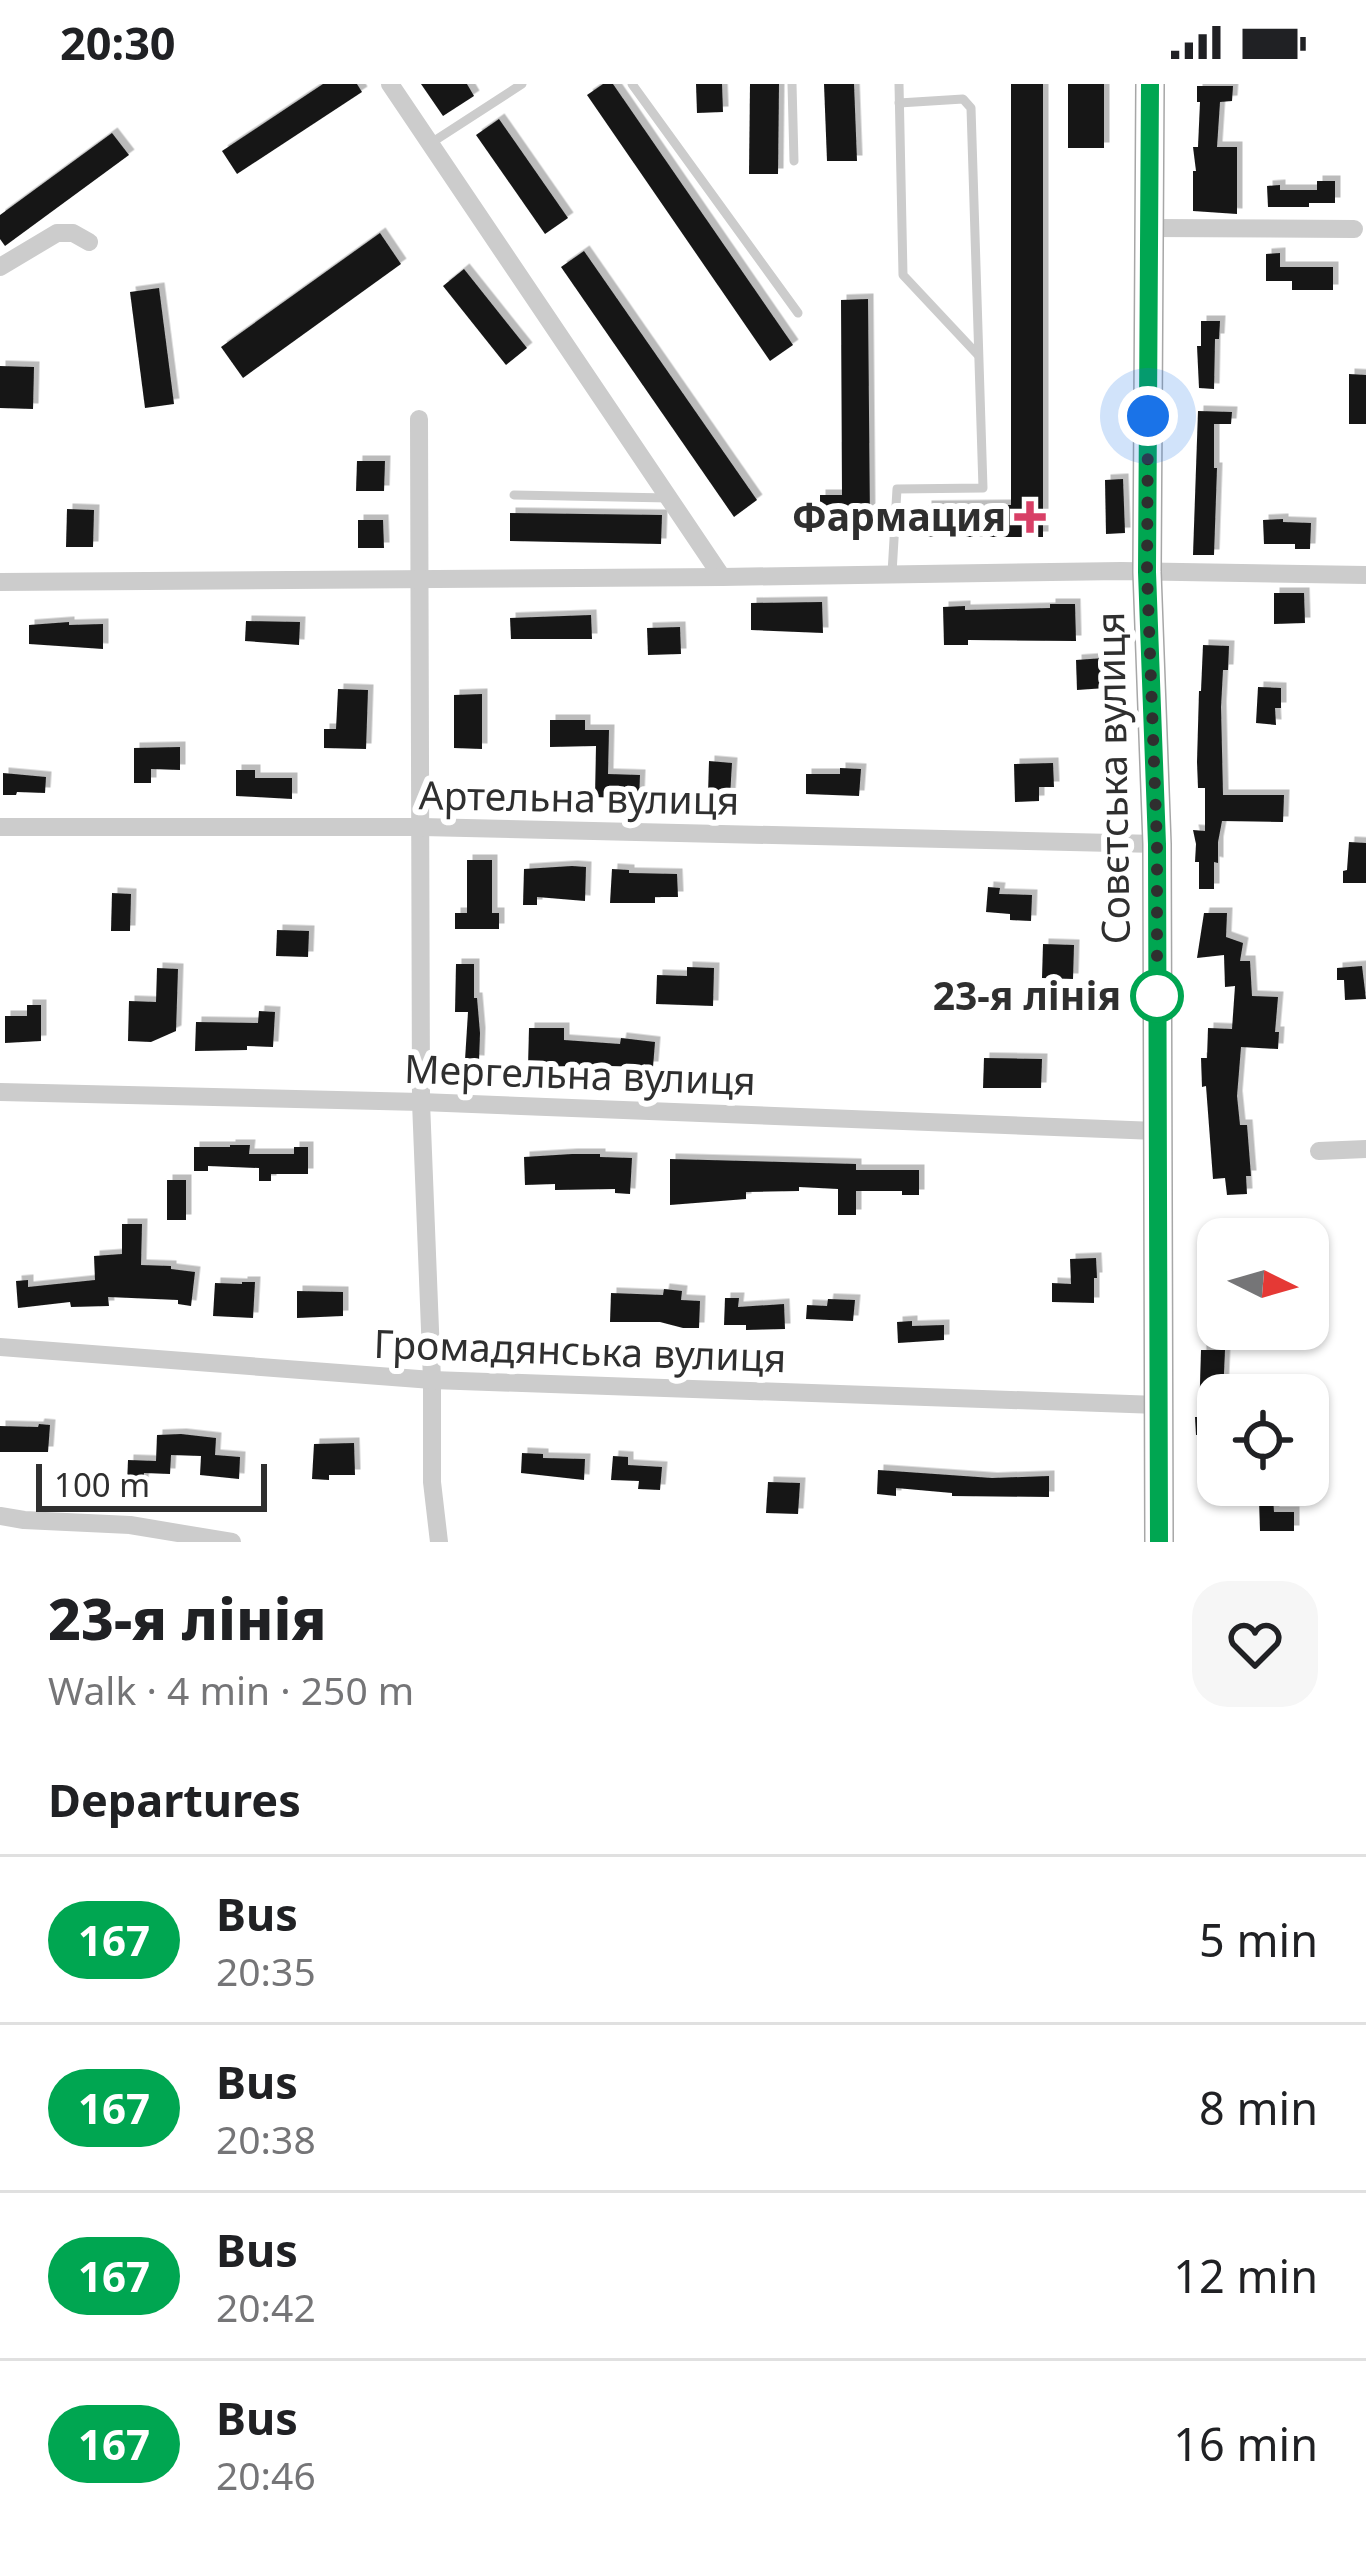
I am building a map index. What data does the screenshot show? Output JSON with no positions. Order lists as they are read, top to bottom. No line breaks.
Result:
{"streets":{"main road":["Совєтська вулиця"],"street":["Артельна вулиця","Мергельна вулиця","Громадянська вулиця"]},"crossings":[["Совєтська вулиця","Артельна вулиця"],["Совєтська вулиця","Мергельна вулиця"],["Совєтська вулиця","Громадянська вулиця"]],"places":{"health":["Фармация"],"other":["23-я лінія"]},"lines":["bus line 167"],"scale_bar":"100 m","north":"right","page":{"status":"20:30","scale":"100 m","heading":[["23-я лінія","Walk · 4 min · 250 m"],"Departures"],"list":[{"mark":"167","name":"Bus","note":"20:35","value":"5 min"},{"mark":"167","name":"Bus","note":"20:38","value":"8 min"},{"mark":"167","name":"Bus","note":"20:42","value":"12 min"},{"mark":"167","name":"Bus","note":"20:46","value":"16 min"}]}}
